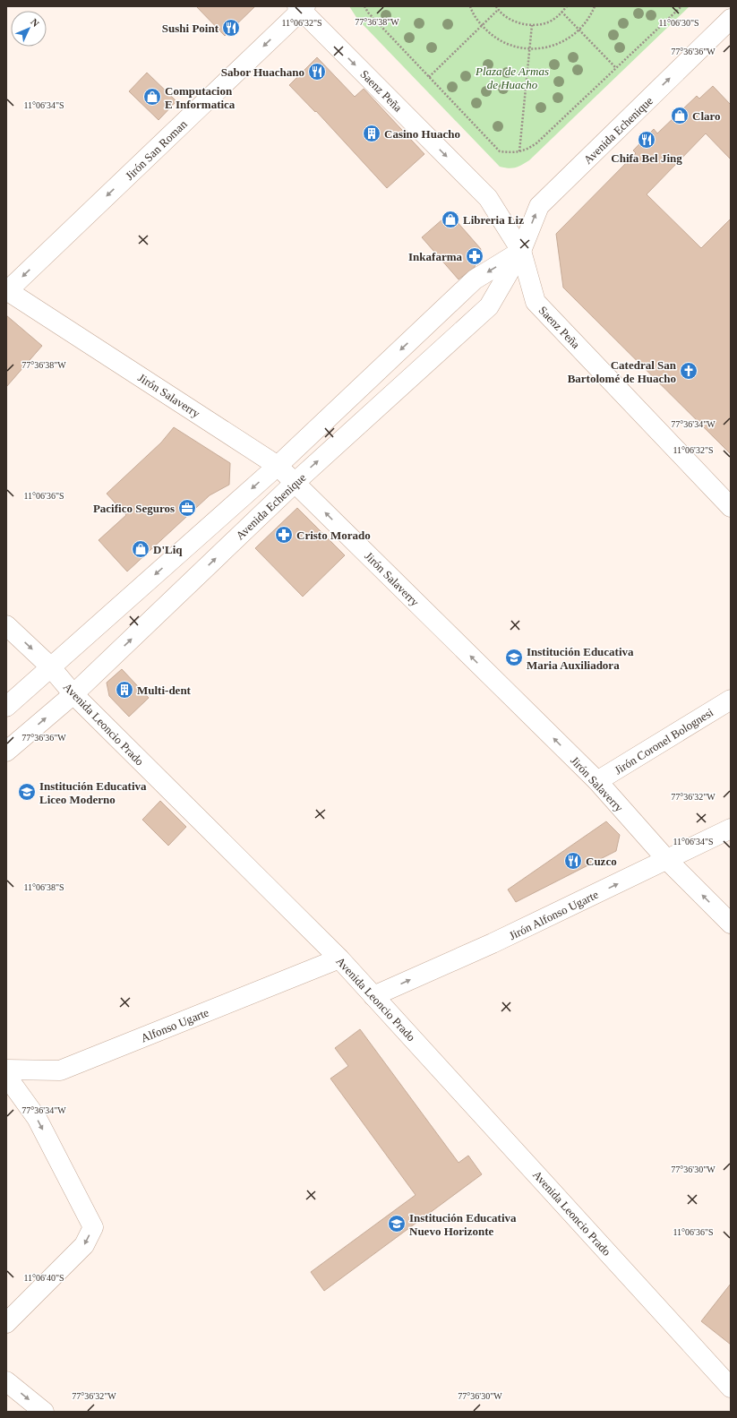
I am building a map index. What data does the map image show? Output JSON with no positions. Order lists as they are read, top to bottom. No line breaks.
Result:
{"streets":{"street":["Saenz Peña","Avenida Echenique","Jirón San Roman","Jirón Salaverry","Avenida Leoncio Prado","Jirón Coronel Bolognesi","Jirón Alfonso Ugarte","Alfonso Ugarte"]},"crossings":[["Saenz Peña","Avenida Echenique"],["Saenz Peña","Jirón San Roman"],["Avenida Echenique","Jirón Salaverry"],["Avenida Echenique","Avenida Leoncio Prado"],["Jirón San Roman","Jirón Salaverry"],["Jirón Salaverry","Jirón Coronel Bolognesi"],["Jirón Salaverry","Jirón Alfonso Ugarte"],["Avenida Leoncio Prado","Jirón Alfonso Ugarte"],["Avenida Leoncio Prado","Alfonso Ugarte"]],"one_way":["Saenz Peña","Jirón San Roman","Jirón Salaverry","Jirón Alfonso Ugarte"],"parks":["Plaza de Armas de Huacho"],"places":{"restaurant":["Sushi Point","Sabor Huachano","Chifa Bel Jing","Cuzco"],"shop":["Computacion E Informatica","Claro","Libreria Liz","D'Liq"],"building":["Casino Huacho","Multi-dent"],"pharmacy":["Inkafarma","Cristo Morado"],"church":["Catedral San Bartolomé de Huacho"],"office":["Pacifico Seguros"],"school or university":["Institución Educativa Maria Auxiliadora","Institución Educativa Liceo Moderno","Institución Educativa Nuevo Horizonte"]},"north":"top right","coordinates":["77°36'38\"W","11°06'32\"S","11°06'30\"S","77°36'36\"W","11°06'34\"S","77°36'34\"W","11°06'36\"S","77°36'32\"W","11°06'38\"S","77°36'30\"W","11°06'40\"S"]}
